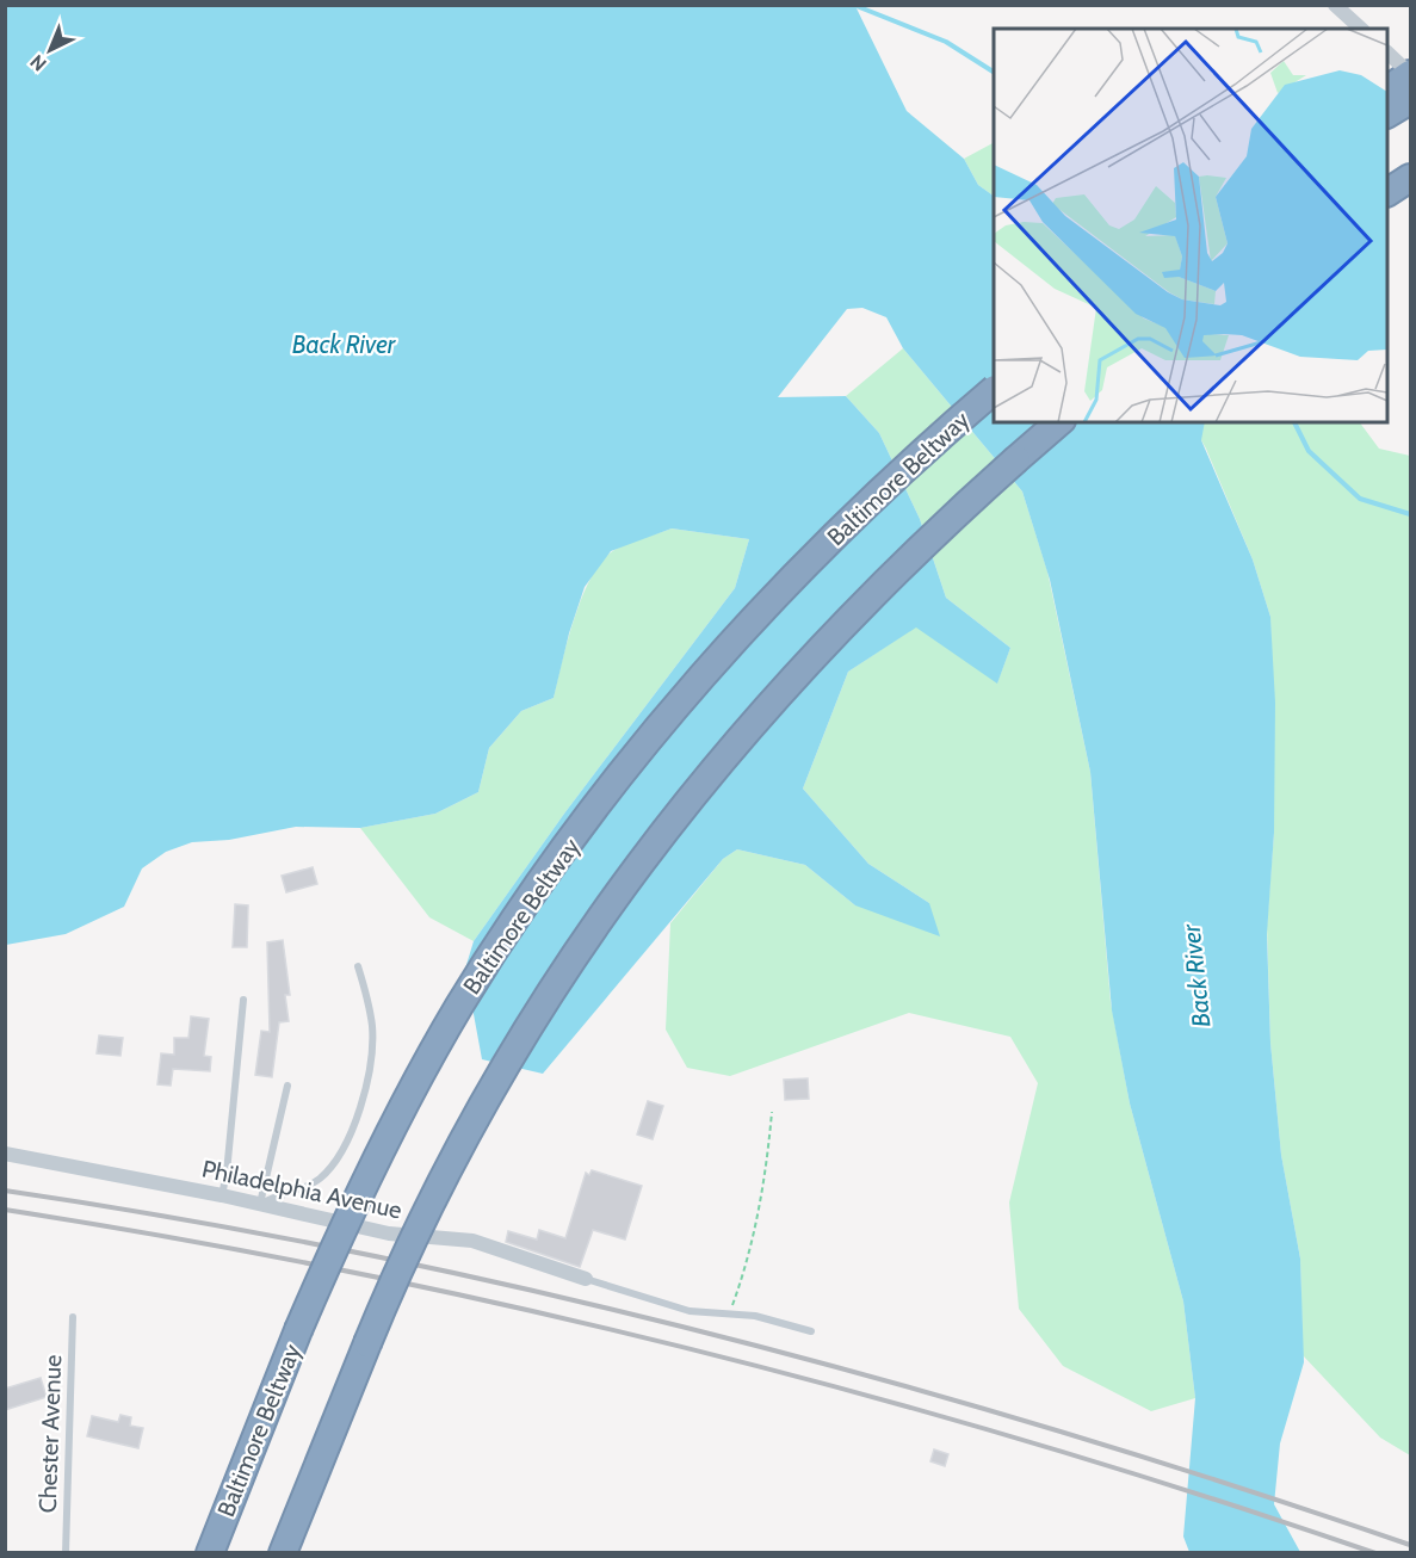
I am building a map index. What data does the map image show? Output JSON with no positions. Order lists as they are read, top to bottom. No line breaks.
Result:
{"streets":{"highway":["Baltimore Beltway"],"street":["Philadelphia Avenue"],"lane":["Chester Avenue"]},"water":["Back River"],"north":"bottom left"}
